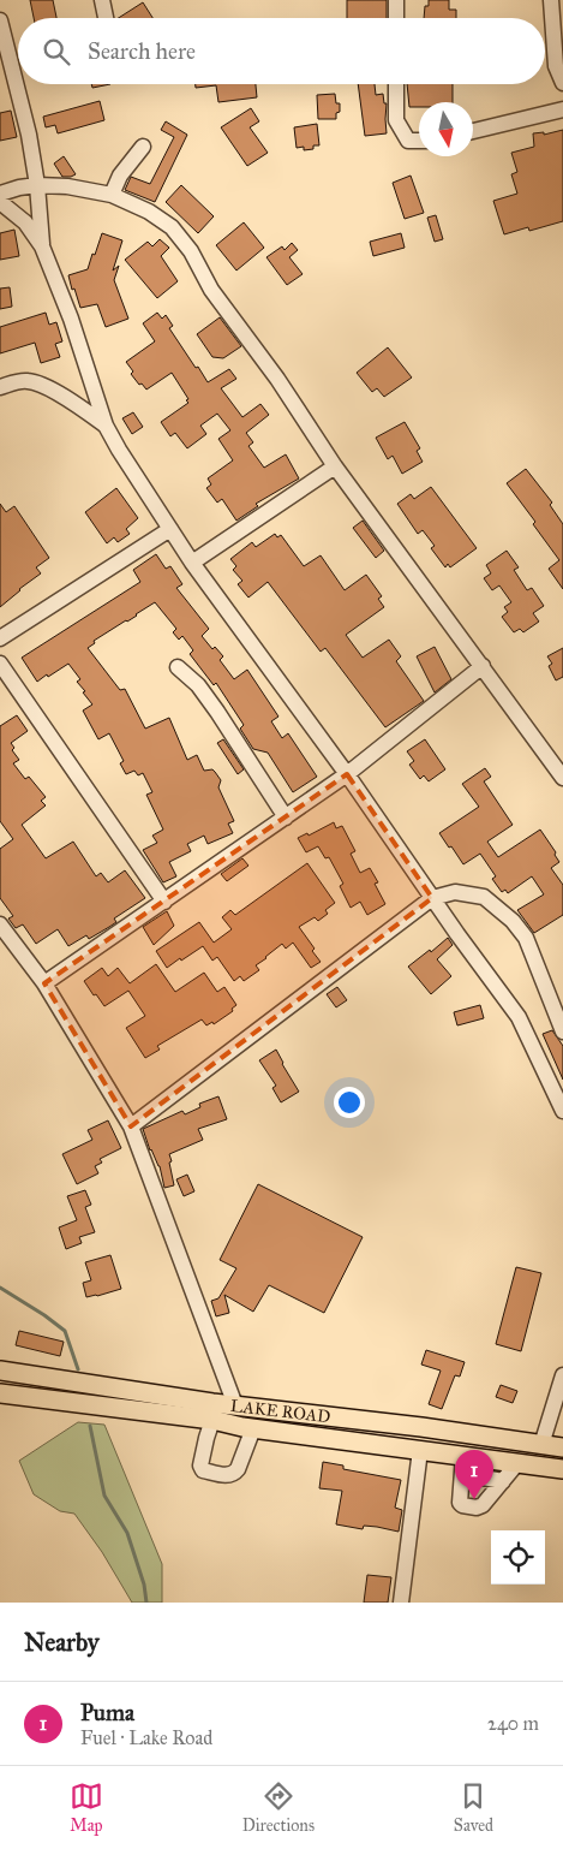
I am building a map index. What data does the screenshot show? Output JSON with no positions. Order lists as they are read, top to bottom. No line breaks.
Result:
{"streets":{"main road":["LAKE ROAD"]},"north":"bottom","page":{"search":"Search here","pins":"1","heading":"Nearby","list":[{"mark":"1","name":"Puma","note":"Fuel · Lake Road","value":"240 m"}],"nav":["Map","Directions","Saved"]}}
